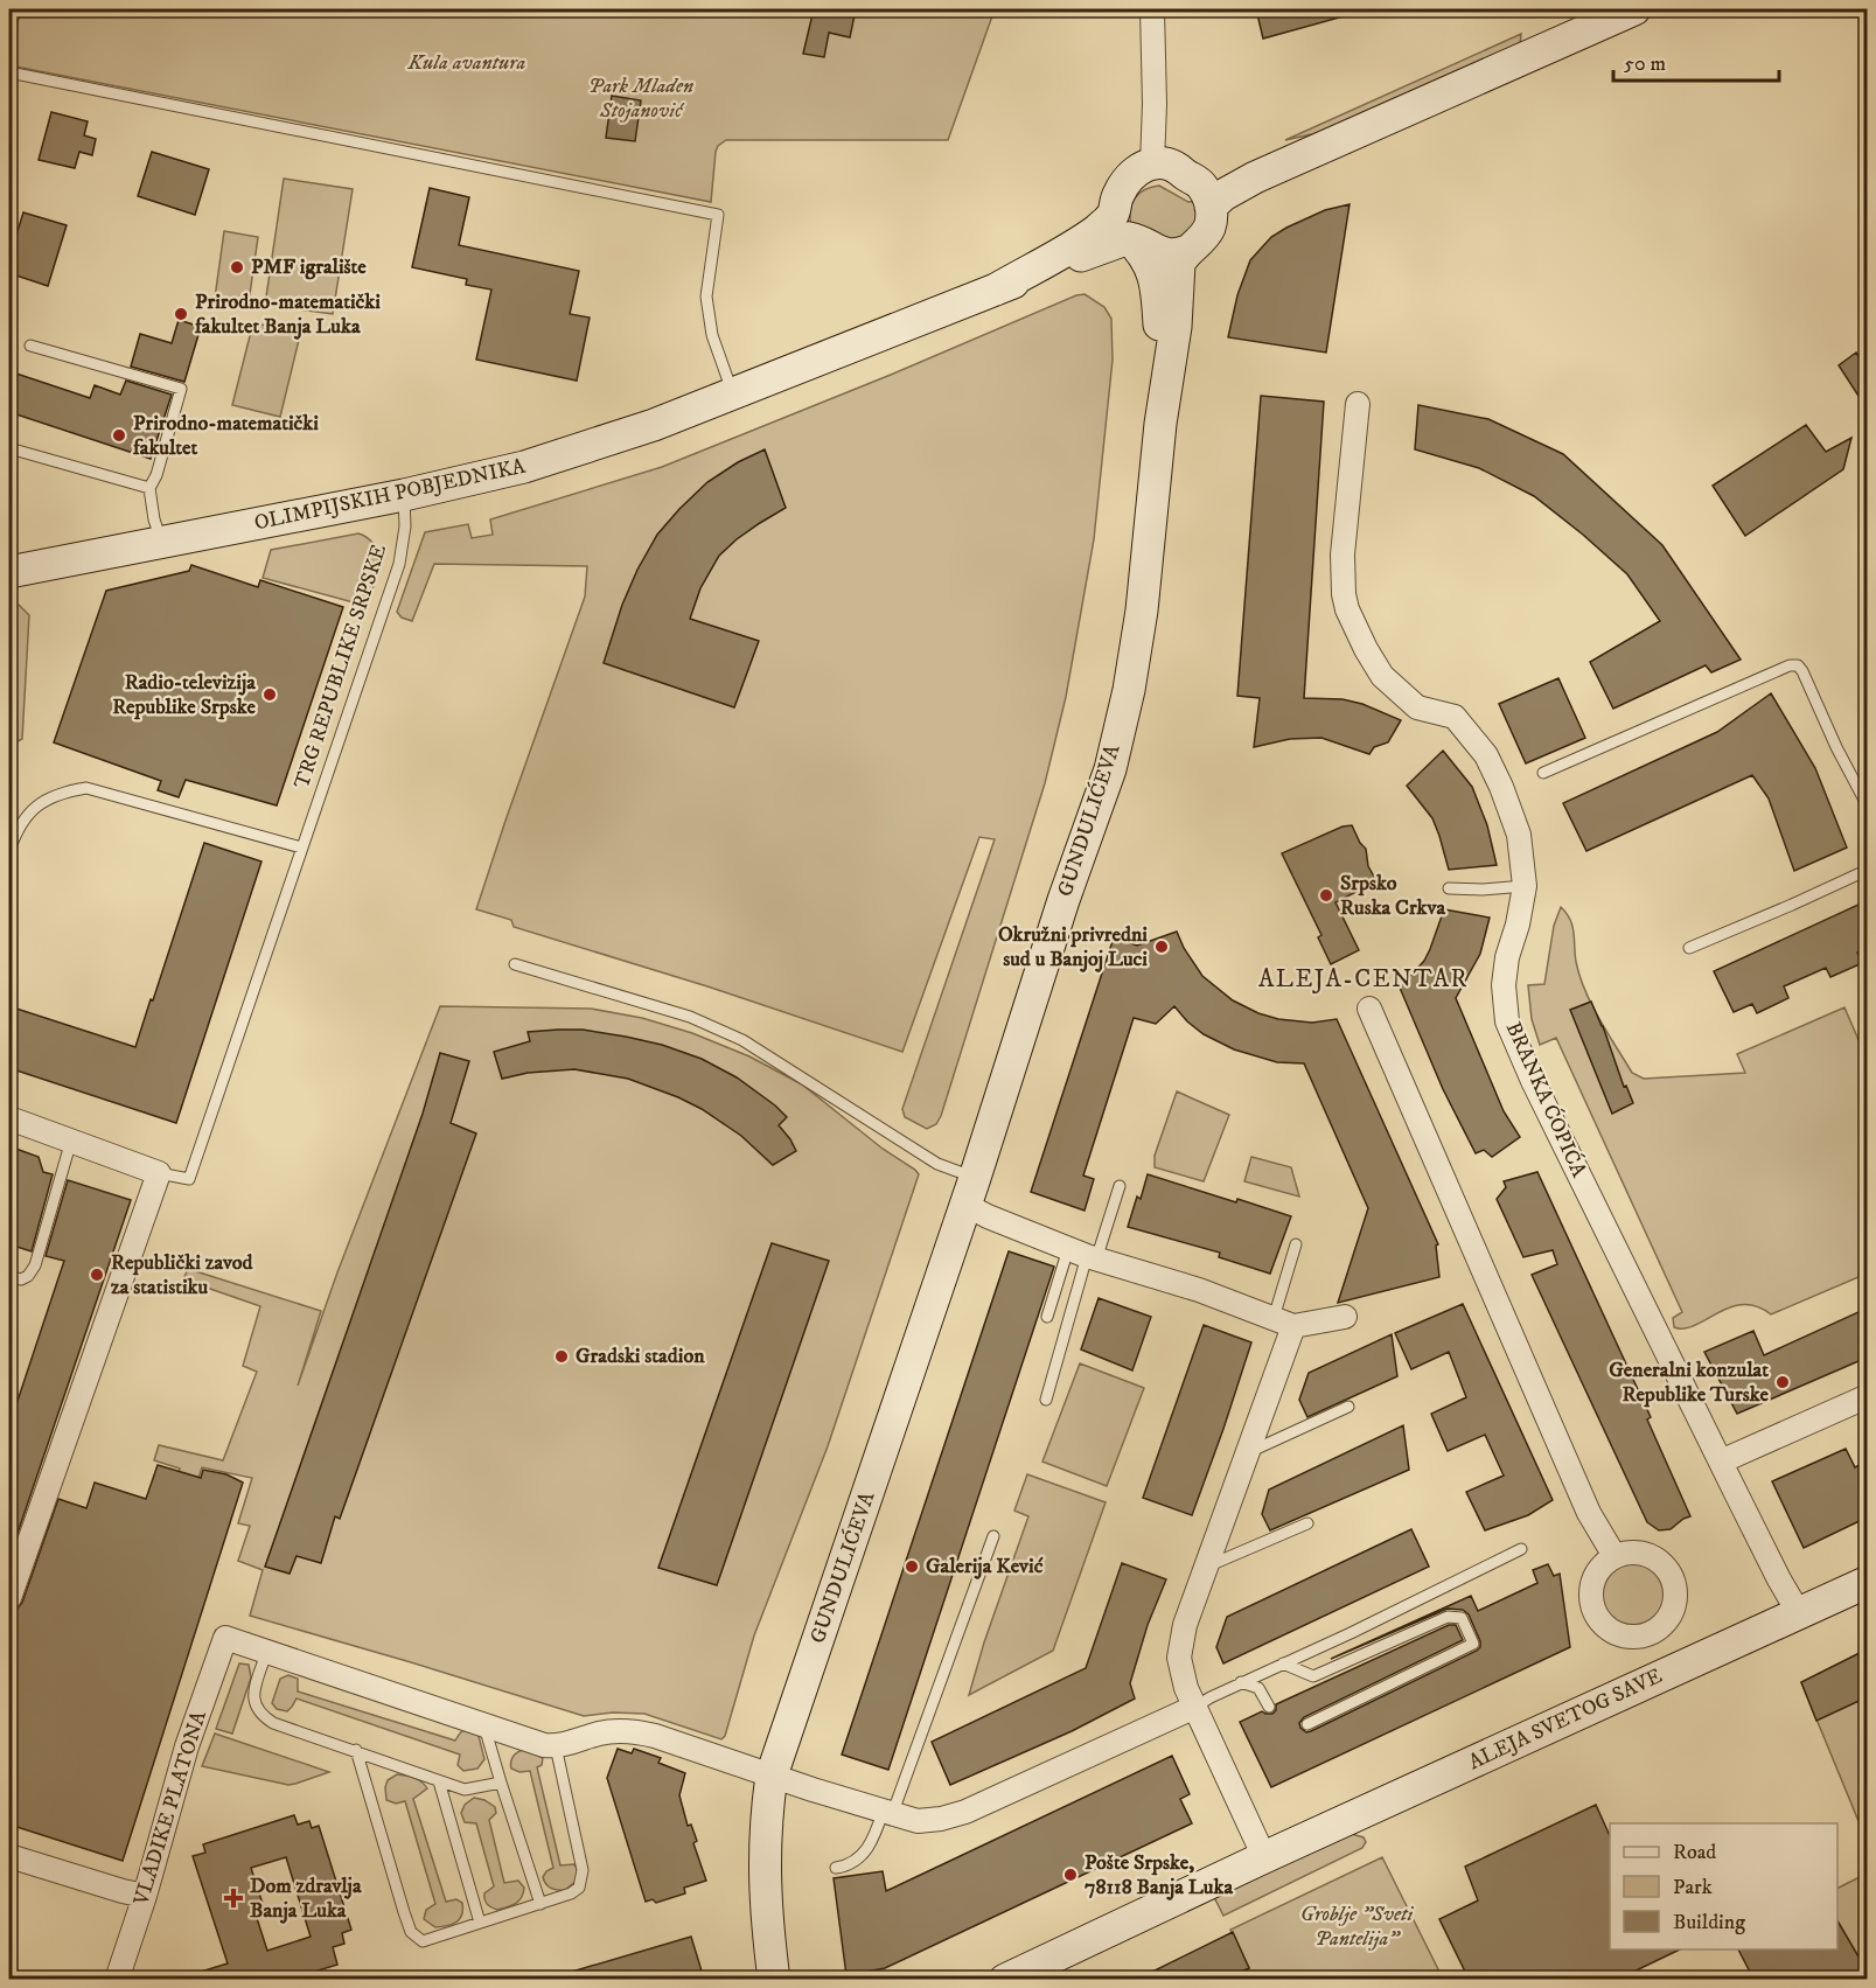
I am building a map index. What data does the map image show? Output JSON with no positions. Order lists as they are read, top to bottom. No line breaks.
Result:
{"streets":{"street":["OLIMPIJSKIH POBJEDNIKA","GUNDULIĆEVA","BRANKA ĆOPIĆA","ALEJA SVETOG SAVE","VLADIKE PLATONA"],"lane":["TRG REPUBLIKE SRPSKE"]},"crossings":[["OLIMPIJSKIH POBJEDNIKA","TRG REPUBLIKE SRPSKE"],["OLIMPIJSKIH POBJEDNIKA","GUNDULIĆEVA"],["BRANKA ĆOPIĆA","ALEJA SVETOG SAVE"]],"districts":["ALEJA-CENTAR"],"parks":["Kula avantura","Park Mladen Stojanović","Groblje \"Sveti Pantelija\""],"places":{"other":["PMF igralište","Prirodno-matematički fakultet Banja Luka","Prirodno-matematički fakultet","Radio-televizija Republike Srpske","Srpsko Ruska Crkva","Okružni privredni sud u Banjoj Luci","Republički zavod za statistiku","Gradski stadion","Generalni konzulat Republike Turske","Galerija Kević","Pošte Srpske, 78118 Banja Luka"],"health":["Dom zdravlja Banja Luka"]},"legend":["Road","Park","Building"],"scale_bar":"50 m"}
